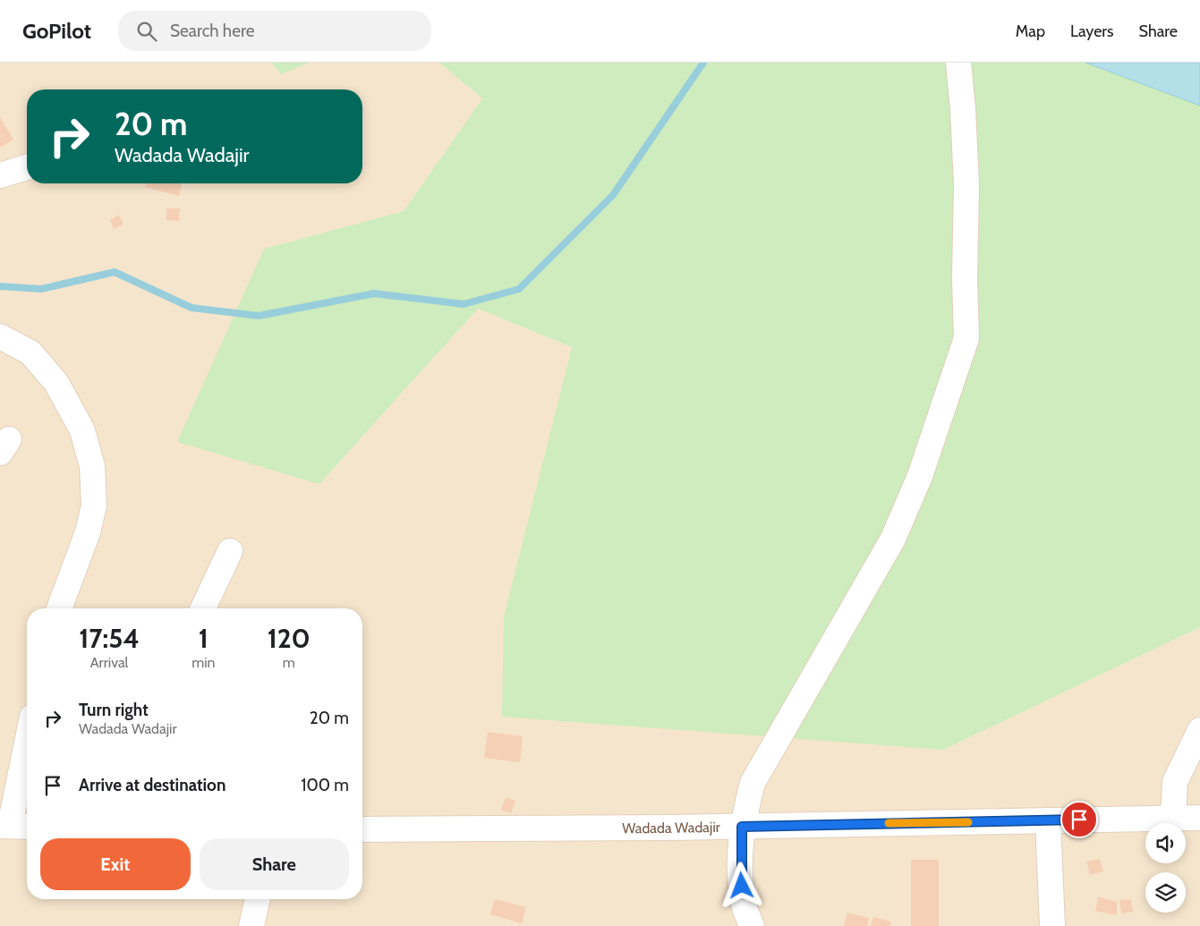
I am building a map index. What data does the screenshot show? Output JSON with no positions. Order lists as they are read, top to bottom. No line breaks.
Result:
{"streets":{"street":["Wadada Wadajir"]},"page":{"header":"GoPilot","search":"Search here","nav":["Map","Layers","Share"],"turn":["20 m","Wadada Wadajir"],"eta":["17:54","Arrival","1","min","120","m"],"list":[{"name":"Turn right","note":"Wadada Wadajir","value":"20 m"},{"name":"Arrive at destination","value":"100 m"}],"buttons":["Exit","Share"]}}
